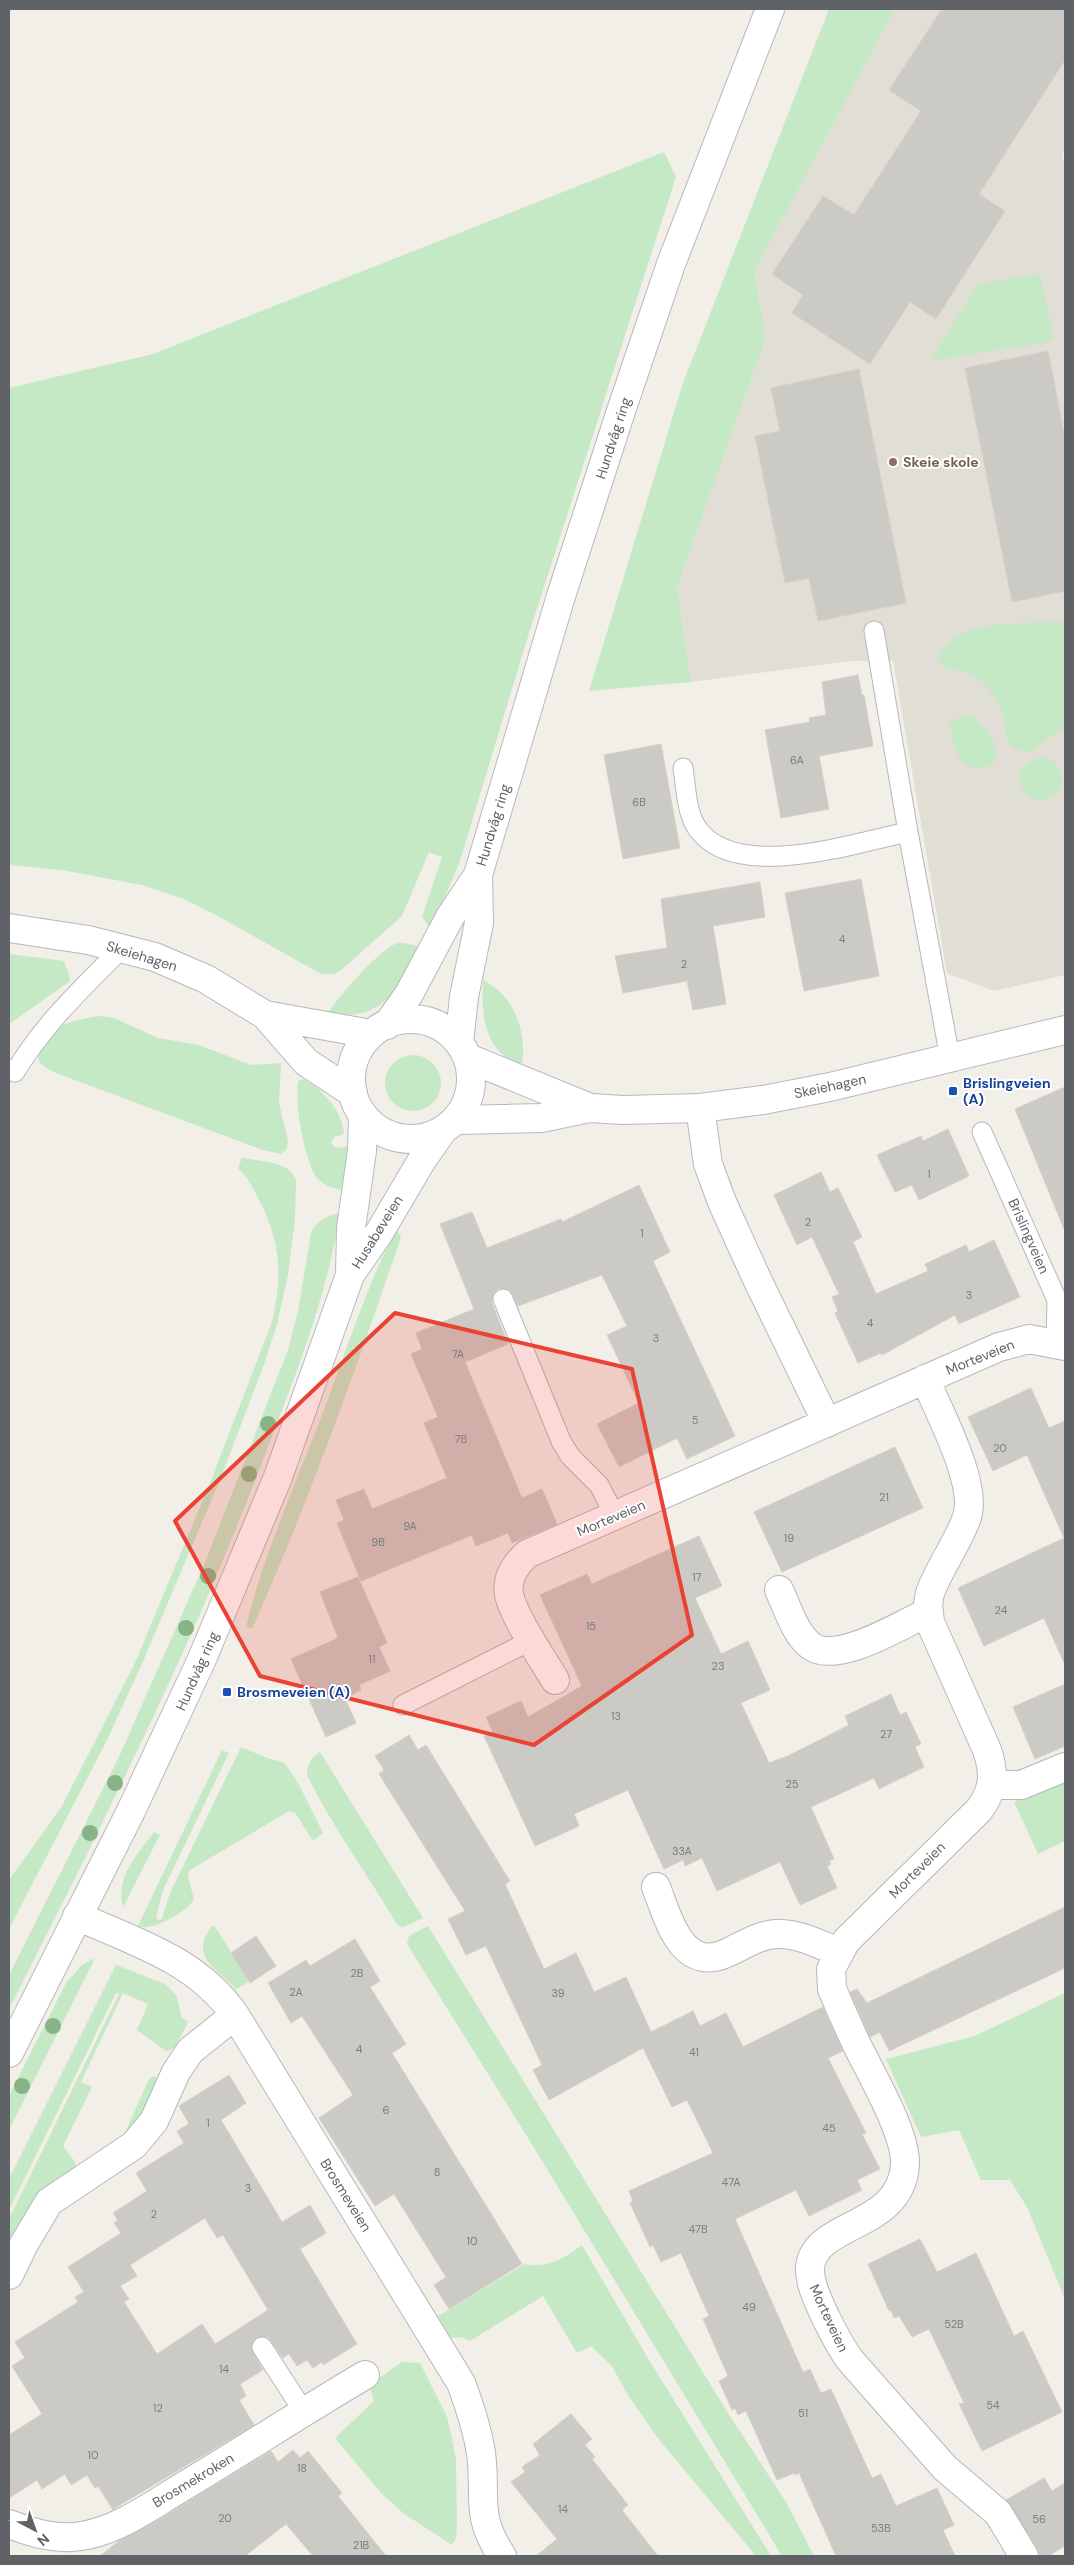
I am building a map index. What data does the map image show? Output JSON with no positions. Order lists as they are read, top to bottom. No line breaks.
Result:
{"streets":{"street":["Hundvåg ring","Skeiehagen","Husabøveien","Morteveien","Brosmeveien","Brosmekroken"],"lane":["Brislingveien"]},"crossings":[["Hundvåg ring","Skeiehagen"],["Hundvåg ring","Husabøveien"],["Hundvåg ring","Brosmeveien"],["Skeiehagen","Husabøveien"],["Brislingveien","Morteveien"]],"places":{"other":["Skeie skole"],"transit":["Brislingveien (A)","Brosmeveien (A)"]},"house_numbers":["6A","6B","4","2","1","2","1","3","4","3","7A","5","7B","20","21","9A","19","9B","17","24","15","11","23","13","27","25","33A","2B","2A","39","4","41","6","1","45","8","47A","3","2","47B","10","49","52B","14","54","12","51","10","18","14","20","56","53B","21B"],"north":"bottom right"}
